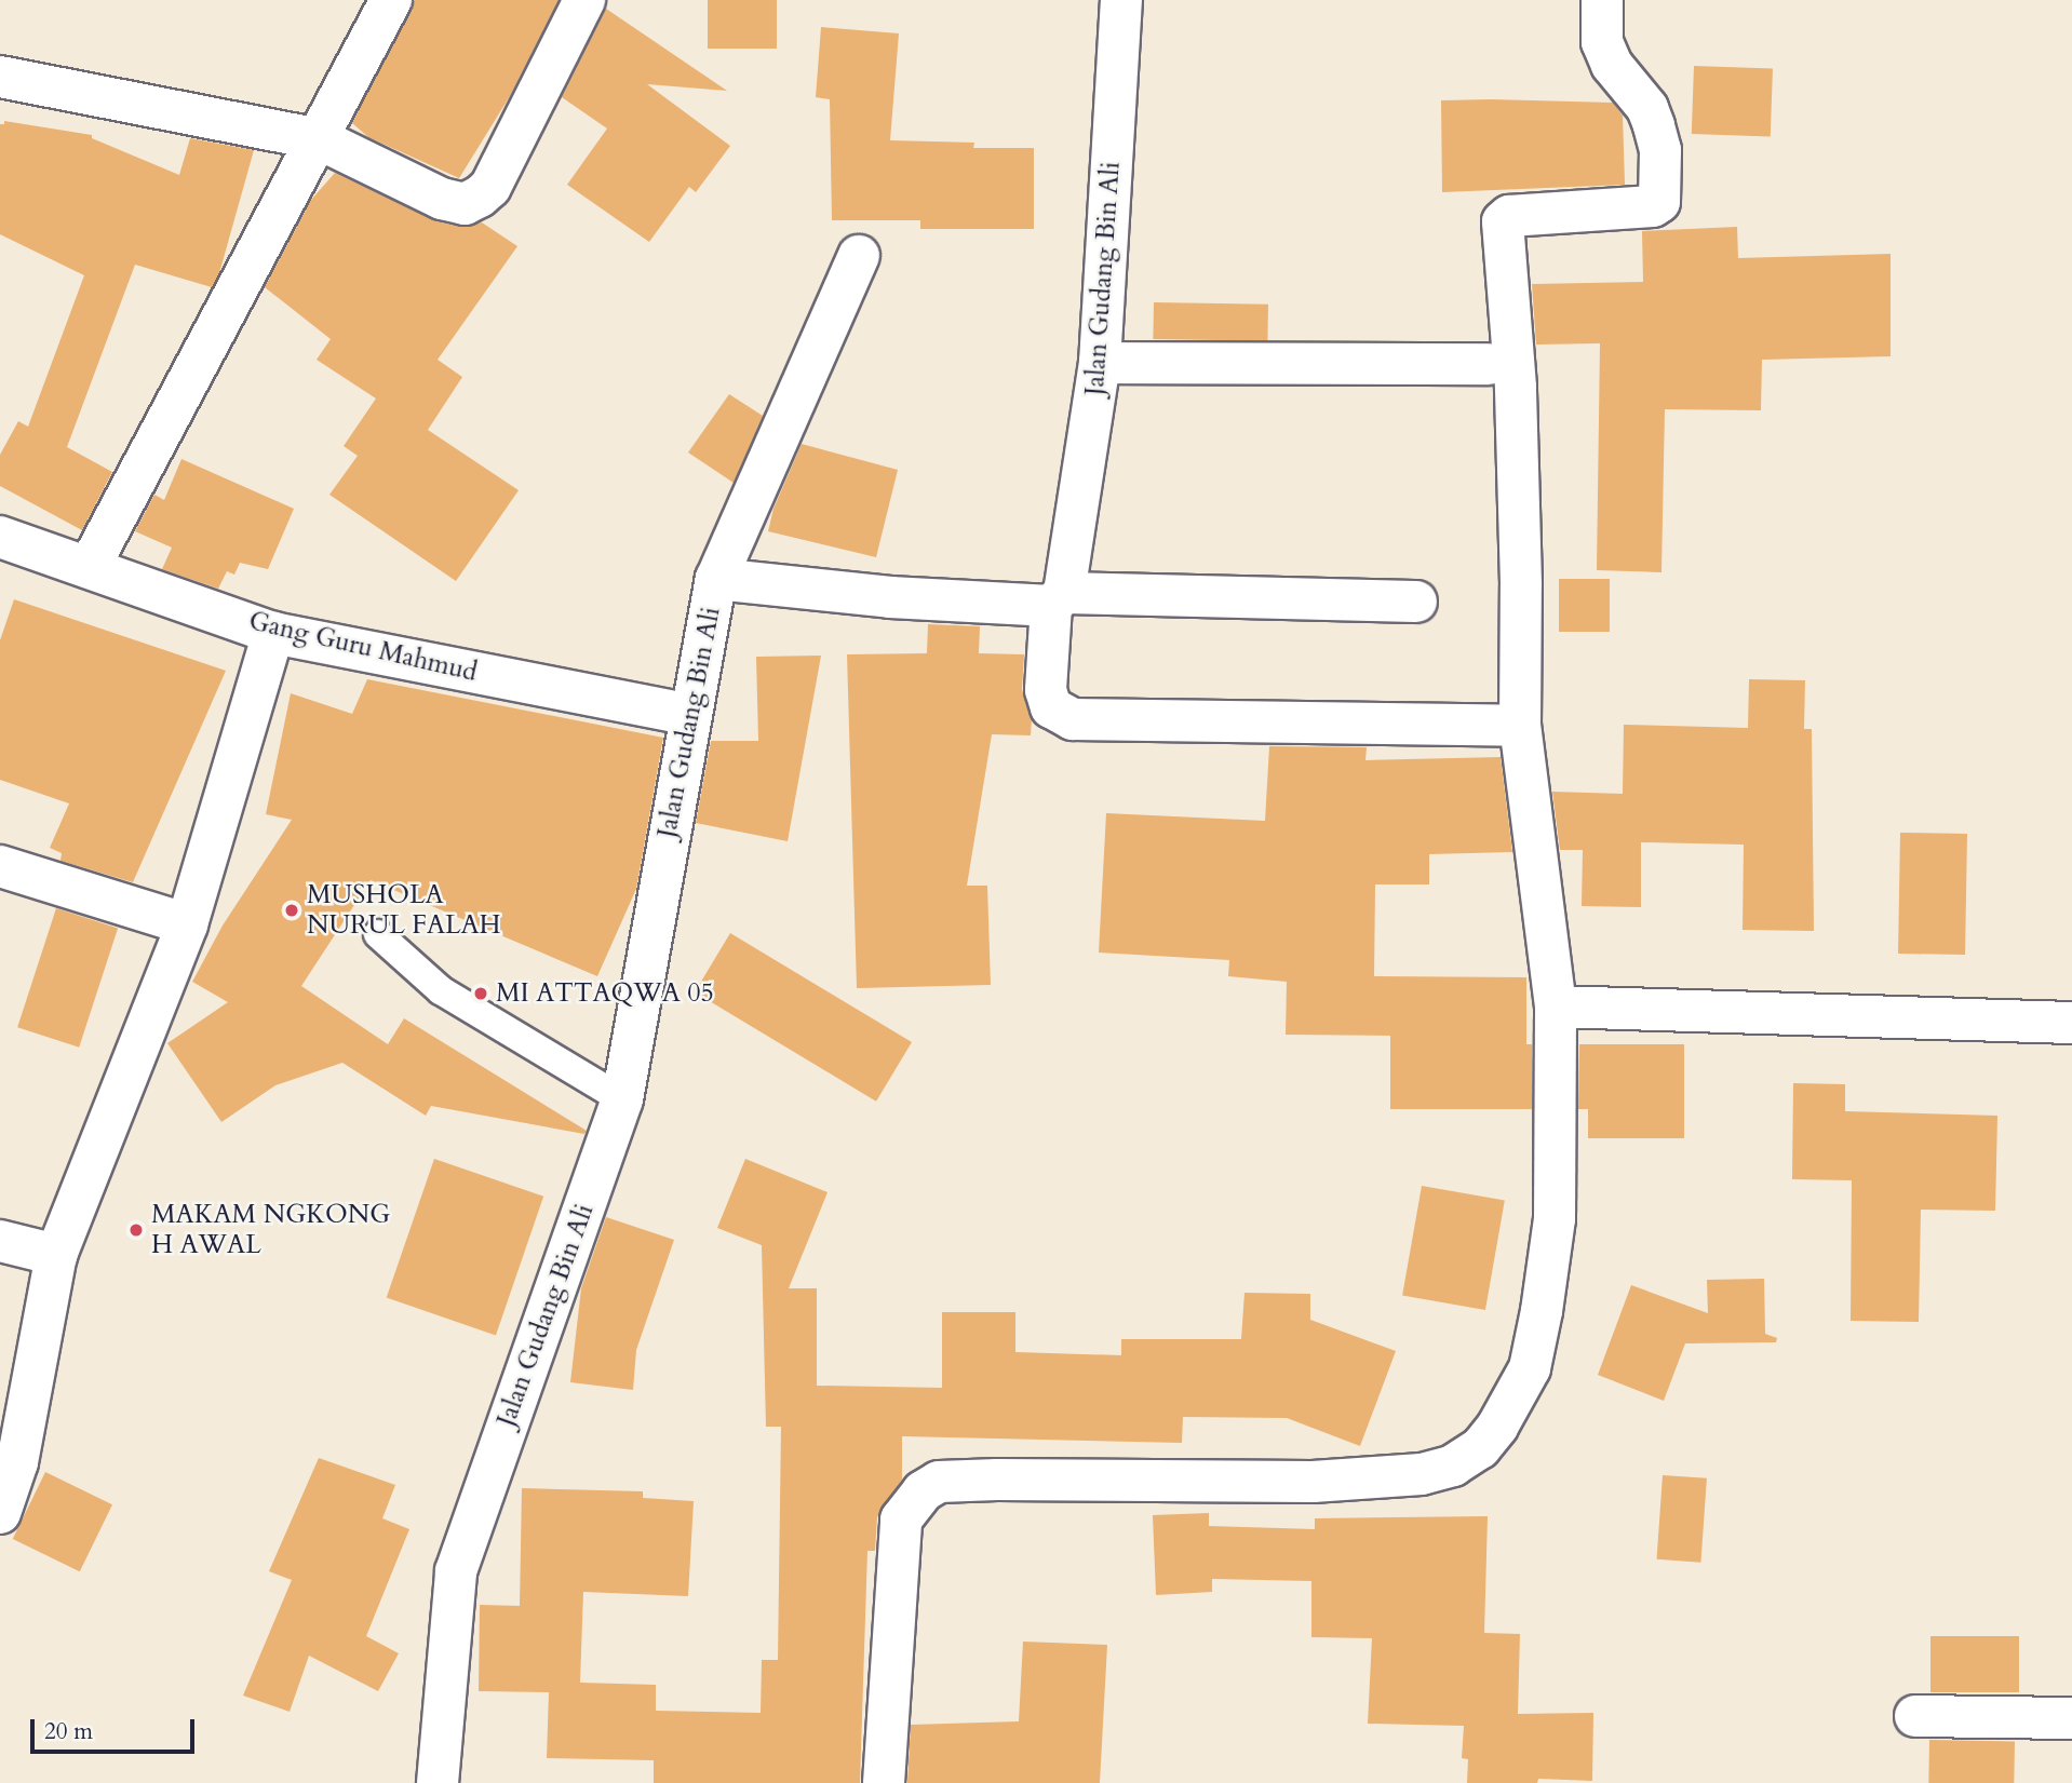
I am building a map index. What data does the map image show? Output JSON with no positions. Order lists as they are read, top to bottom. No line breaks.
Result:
{"streets":{"street":["Jalan Gudang Bin Ali","Gang Guru Mahmud"]},"crossings":[["Jalan Gudang Bin Ali","Gang Guru Mahmud"]],"places":["MUSHOLA NURUL FALAH","MI ATTAQWA 05","MAKAM NGKONG H AWAL"],"scale_bar":"20 m"}
